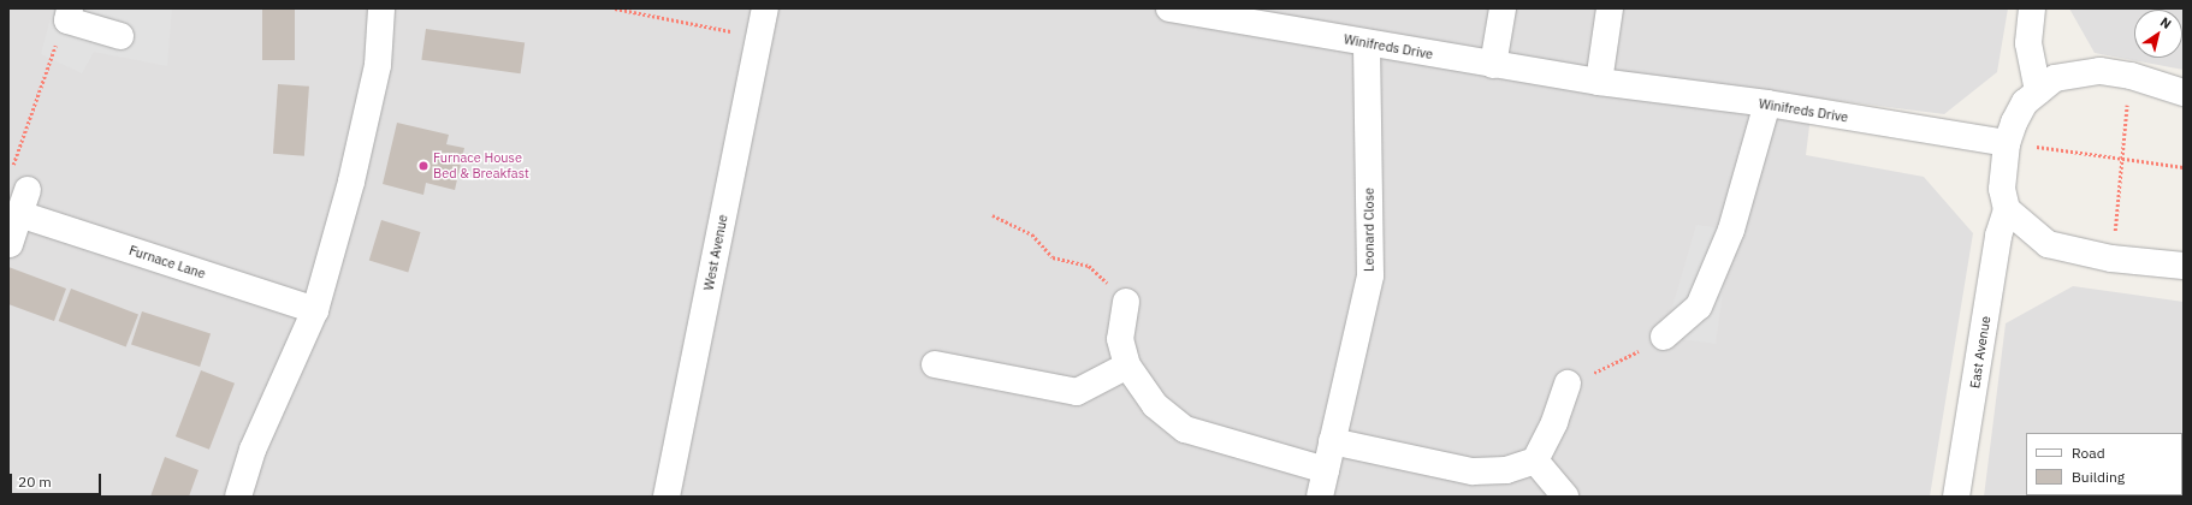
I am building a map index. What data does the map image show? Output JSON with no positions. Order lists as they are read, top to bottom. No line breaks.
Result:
{"streets":{"street":["Winifreds Drive","Leonard Close","West Avenue","Furnace Lane","East Avenue"]},"crossings":[["Winifreds Drive","Leonard Close"]],"places":["Furnace House Bed & Breakfast"],"legend":["Road","Building"],"scale_bar":"20 m","north":"top right"}
